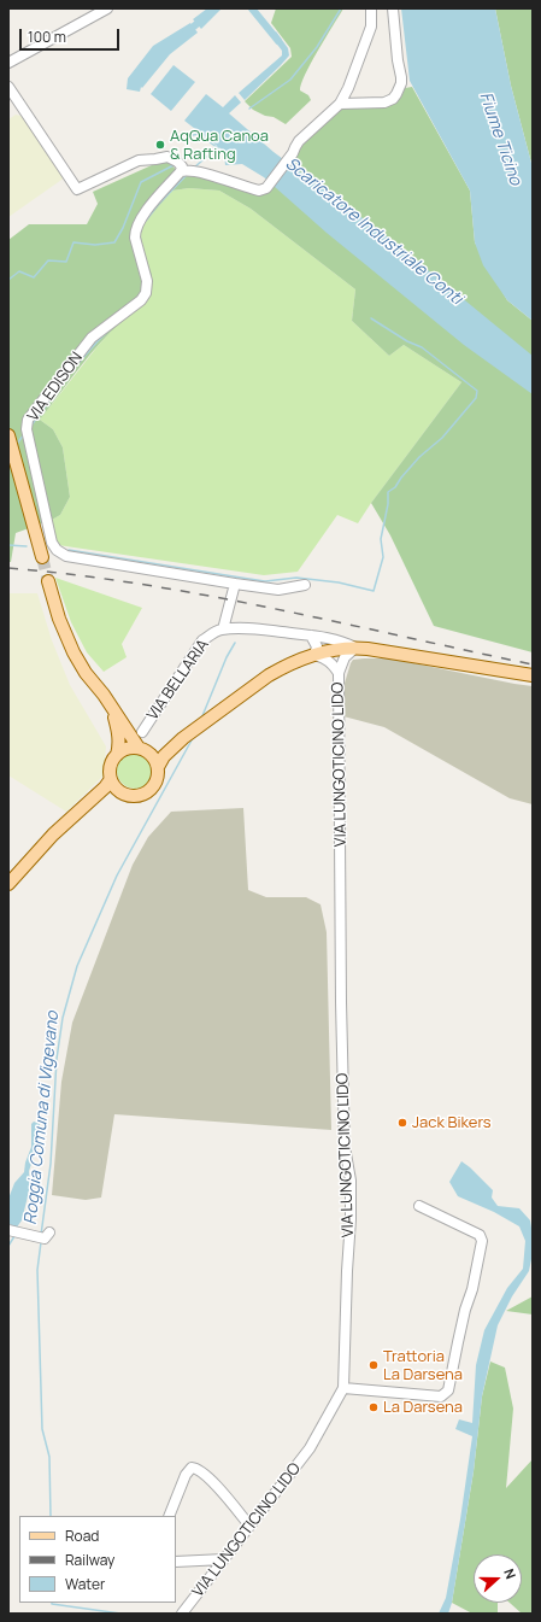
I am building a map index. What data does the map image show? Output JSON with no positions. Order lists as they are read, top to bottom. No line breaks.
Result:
{"streets":{"street":["VIA EDISON","VIA BELLARIA","VIA LUNGOTICINO LIDO"]},"water":["Fiume Ticino","Scaricatore Industriale Conti","Roggia Comuna di Vigevano"],"places":["AqQua Canoa & Rafting","Jack Bikers","Trattoria La Darsena","La Darsena"],"legend":["Road","Railway","Water"],"scale_bar":"100 m","north":"right"}
